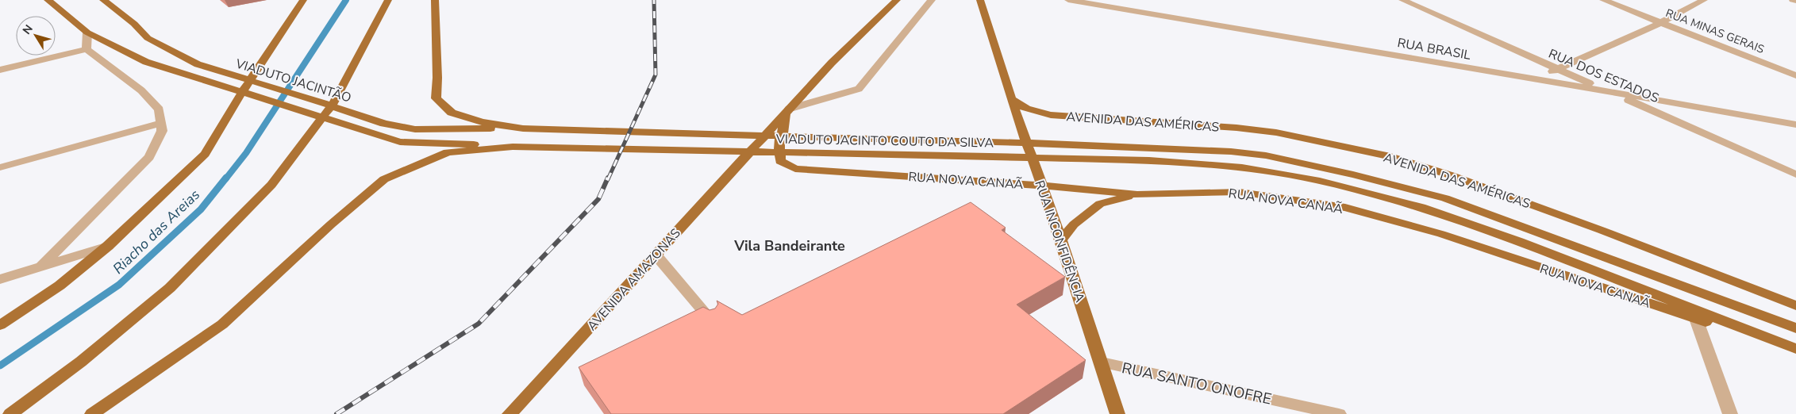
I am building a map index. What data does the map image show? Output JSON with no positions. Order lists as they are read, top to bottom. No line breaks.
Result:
{"streets":{"main road":["VIADUTO JACINTÃO","AVENIDA DAS AMÉRICAS","VIADUTO JACINTO COUTO DA SILVA","RUA NOVA CANAÃ","RUA INCONFIDÊNCIA","AVENIDA AMAZONAS"],"street":["RUA MINAS GERAIS","RUA BRASIL","RUA DOS ESTADOS","RUA SANTO ONOFRE"]},"crossings":[["RUA BRASIL","RUA DOS ESTADOS"],["VIADUTO JACINTÃO","VIADUTO JACINTO COUTO DA SILVA"],["AVENIDA DAS AMÉRICAS","VIADUTO JACINTO COUTO DA SILVA"],["AVENIDA DAS AMÉRICAS","RUA INCONFIDÊNCIA"],["RUA NOVA CANAÃ","RUA INCONFIDÊNCIA"],["RUA NOVA CANAÃ","AVENIDA AMAZONAS"],["RUA INCONFIDÊNCIA","RUA SANTO ONOFRE"]],"districts":["Vila Bandeirante"],"water":["Riacho das Areias"],"north":"top left"}
